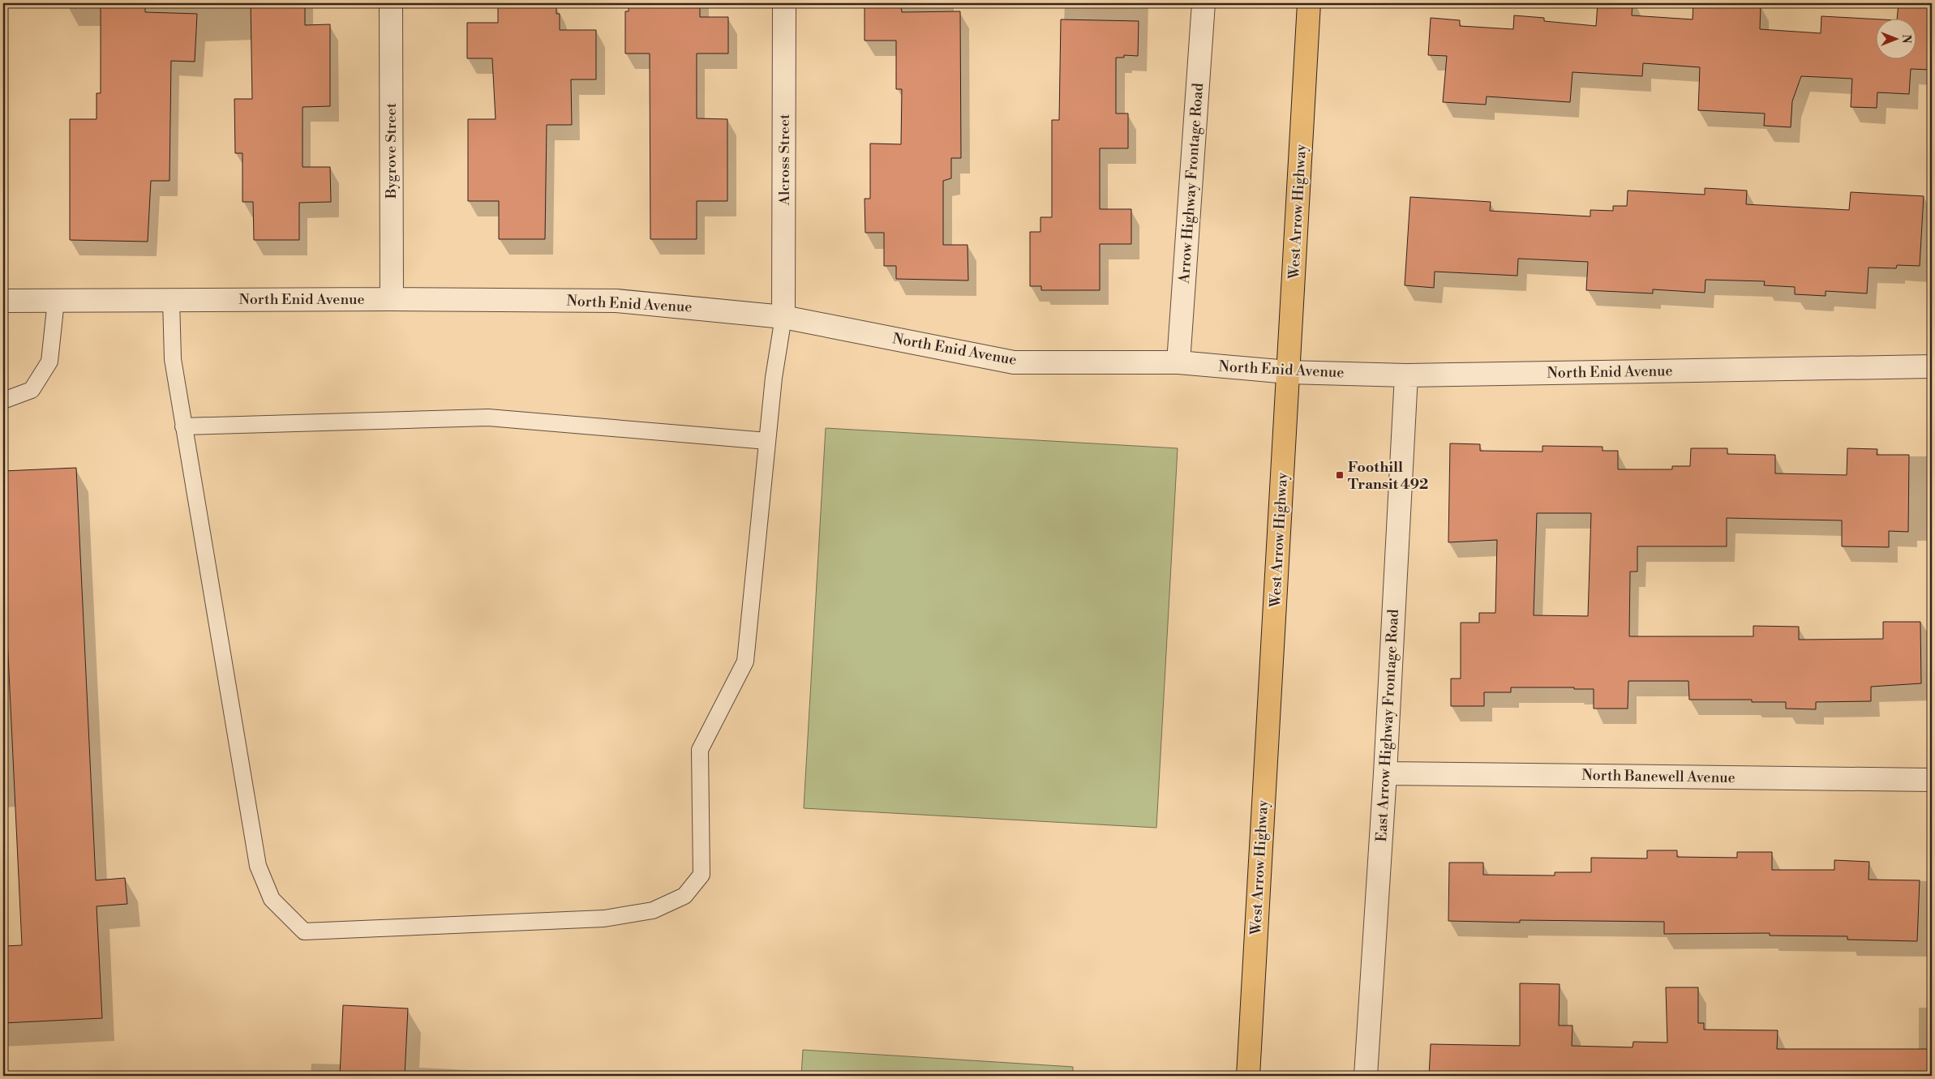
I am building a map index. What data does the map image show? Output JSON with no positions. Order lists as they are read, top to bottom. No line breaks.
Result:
{"streets":{"main road":["West Arrow Highway"],"street":["Bygrove Street","Alcross Street","Arrow Highway Frontage Road","North Enid Avenue","East Arrow Highway Frontage Road","North Banewell Avenue"]},"crossings":[["Bygrove Street","North Enid Avenue"],["Alcross Street","North Enid Avenue"],["Arrow Highway Frontage Road","North Enid Avenue"],["West Arrow Highway","North Enid Avenue"],["North Enid Avenue","East Arrow Highway Frontage Road"],["East Arrow Highway Frontage Road","North Banewell Avenue"]],"places":{"transit":["Foothill Transit 492"]},"north":"right"}
